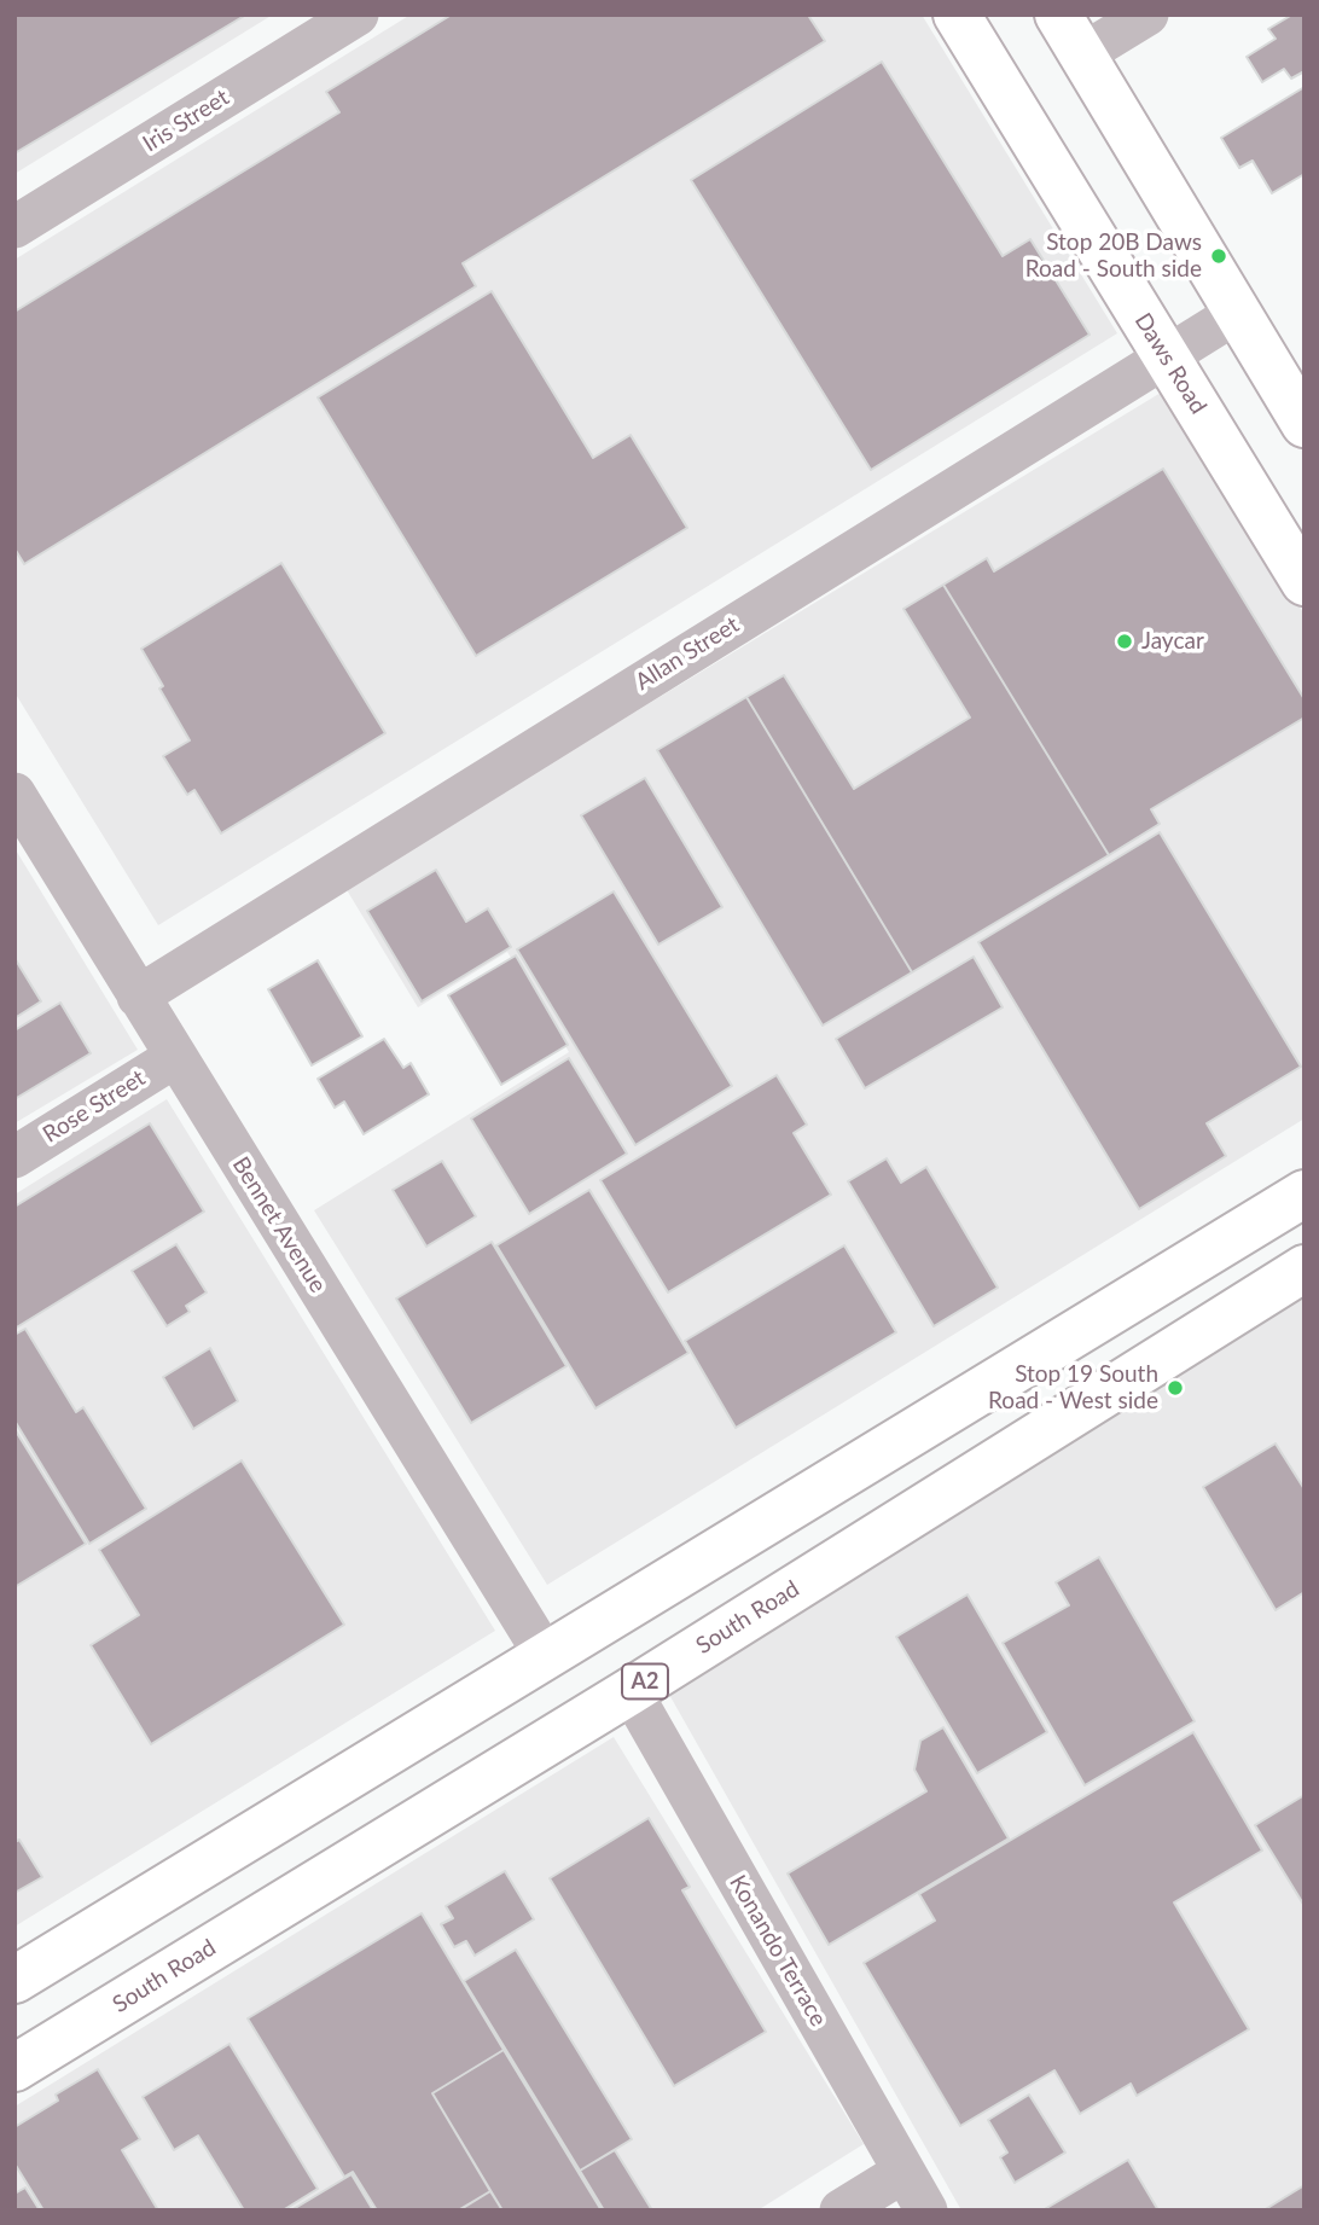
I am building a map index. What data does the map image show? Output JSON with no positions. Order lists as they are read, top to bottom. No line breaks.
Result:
{"streets":{"main road":["Daws Road","South Road","A2"],"street":["Iris Street","Allan Street","Rose Street","Bennet Avenue","Konando Terrace"]},"crossings":[["Daws Road","Allan Street"],["Allan Street","Bennet Avenue"],["Rose Street","Bennet Avenue"],["South Road","Konando Terrace"]],"places":["Stop 20B Daws Road - South side","Jaycar","Stop 19 South Road - West side"]}
